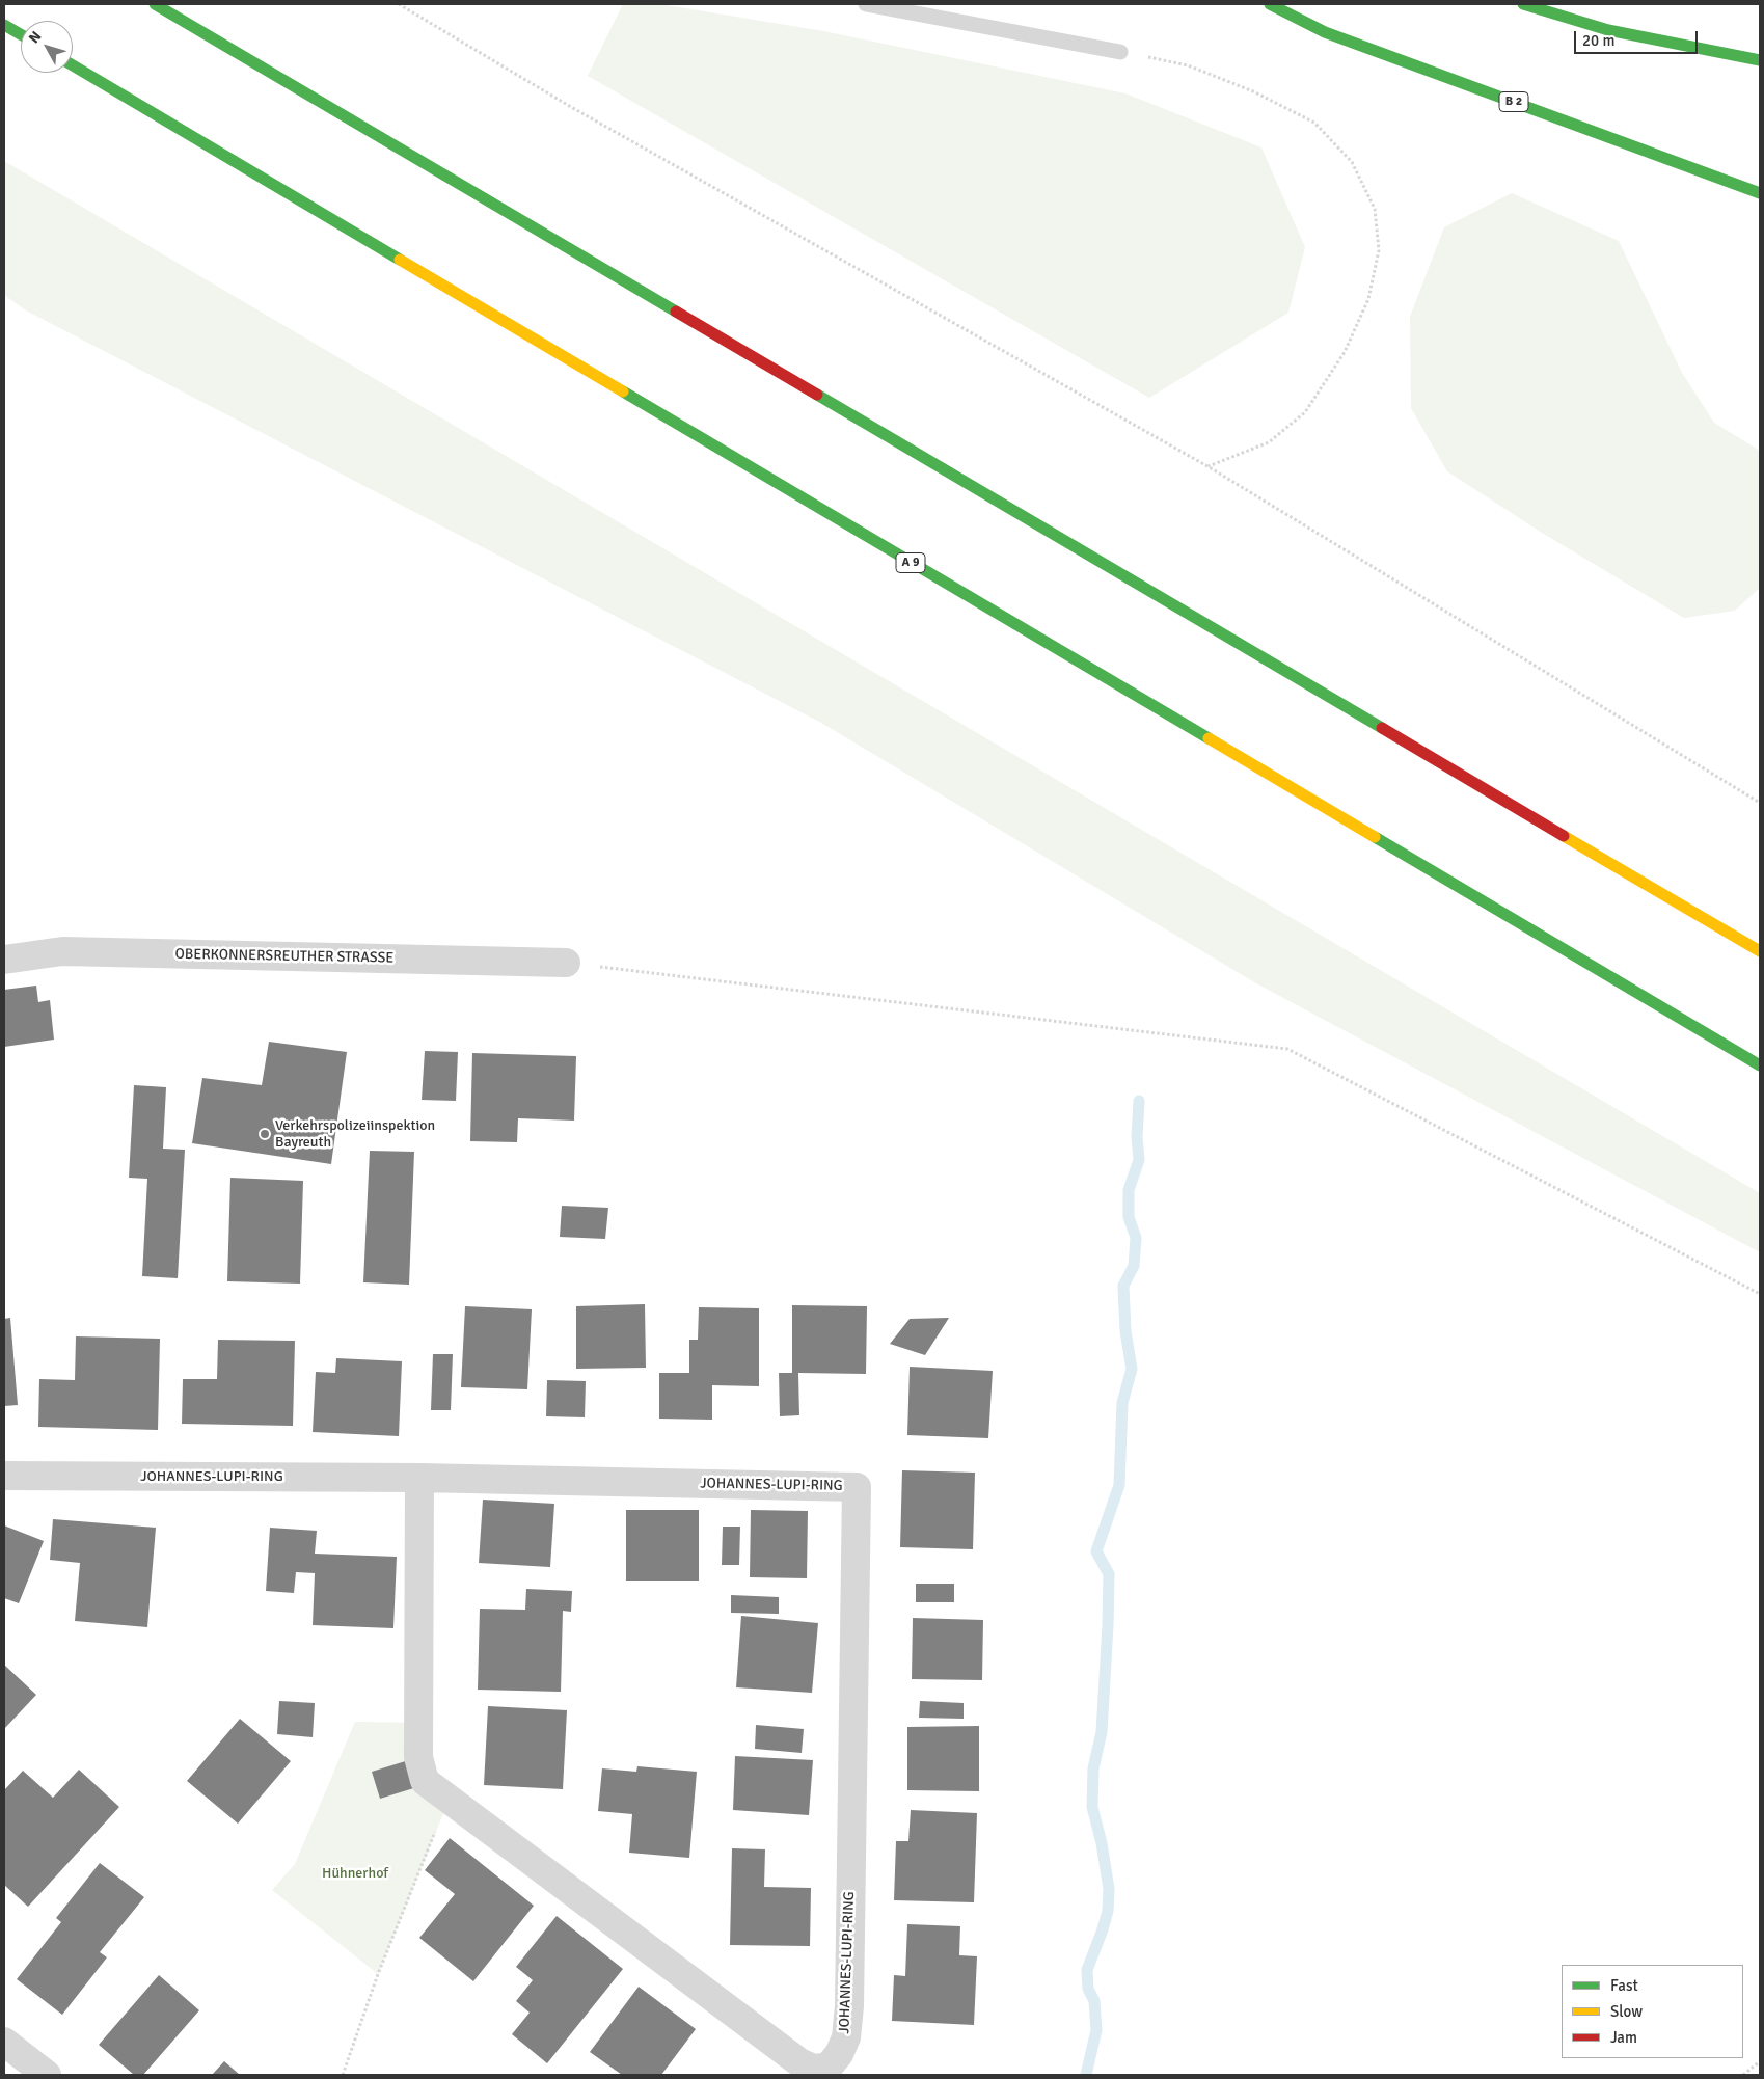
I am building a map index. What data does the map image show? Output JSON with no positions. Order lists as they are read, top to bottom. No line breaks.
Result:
{"streets":{"main road":["B 2","A 9"],"street":["OBERKONNERSREUTHER STRASSE","JOHANNES-LUPI-RING"]},"parks":["Hühnerhof"],"places":["Verkehrspolizeiinspektion Bayreuth"],"legend":["Fast","Slow","Jam"],"scale_bar":"20 m","north":"top left"}
